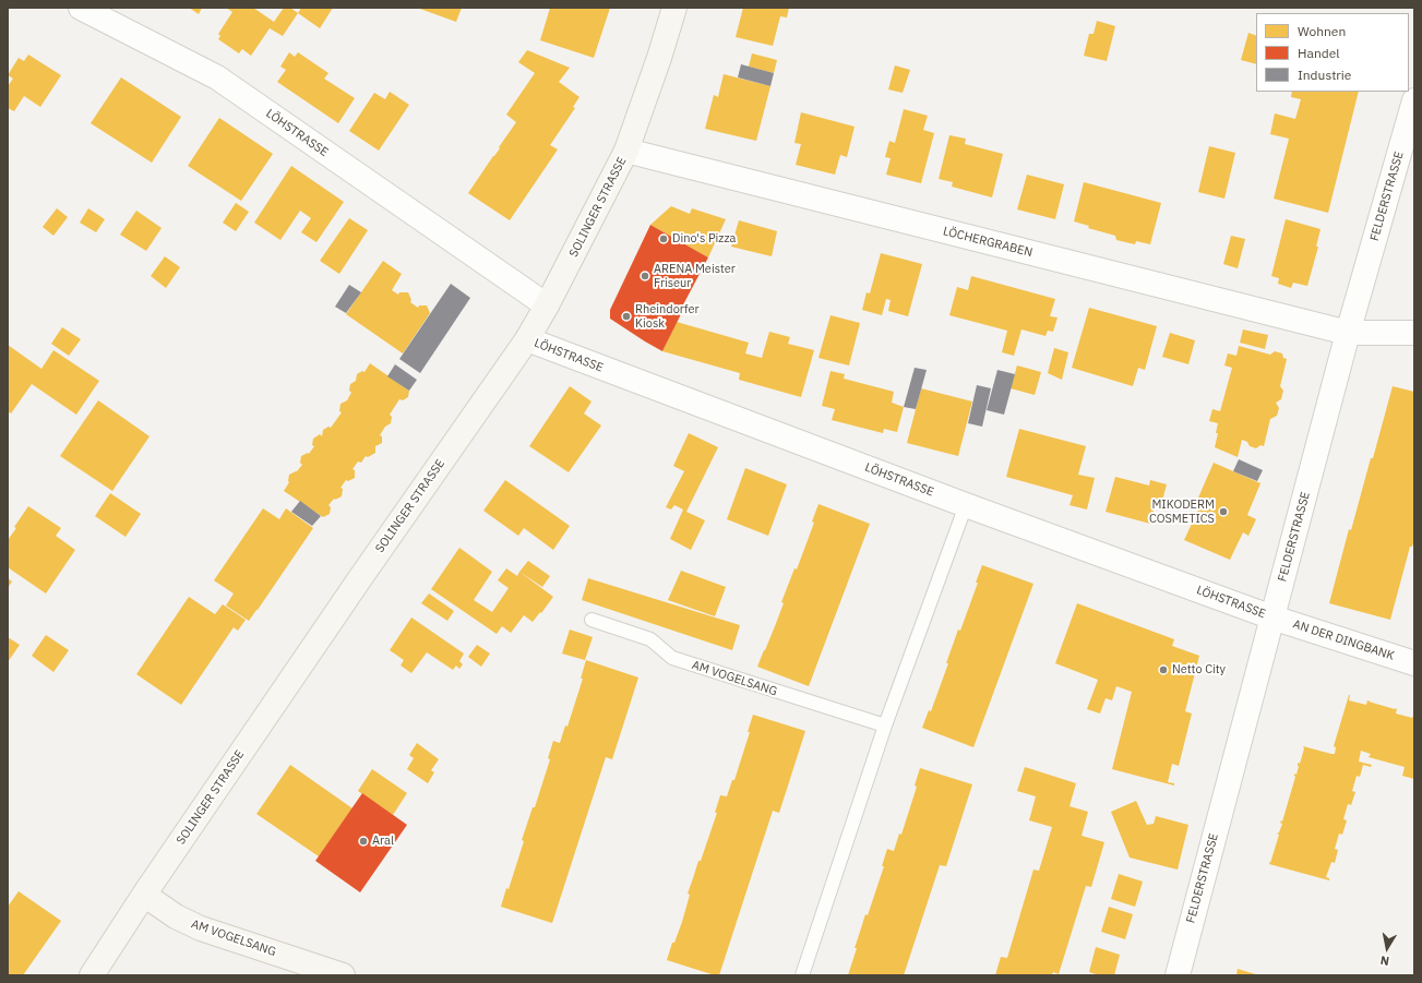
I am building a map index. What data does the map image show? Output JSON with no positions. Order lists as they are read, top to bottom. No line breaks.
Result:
{"streets":{"main road":["SOLINGER STRASSE","AM VOGELSANG"],"street":["LÖHSTRASSE","FELDERSTRASSE","LÖCHERGRABEN","AN DER DINGBANK"]},"crossings":[["LÖHSTRASSE","FELDERSTRASSE"],["LÖHSTRASSE","SOLINGER STRASSE"],["LÖHSTRASSE","AN DER DINGBANK"],["FELDERSTRASSE","LÖCHERGRABEN"],["FELDERSTRASSE","AN DER DINGBANK"],["SOLINGER STRASSE","LÖCHERGRABEN"],["SOLINGER STRASSE","AM VOGELSANG"]],"places":["Dino's Pizza","ARENA Meister Friseur","Rheindorfer Kiosk","MIKODERM COSMETICS","Netto City","Aral"],"legend":["Wohnen","Handel","Industrie"],"north":"bottom"}
